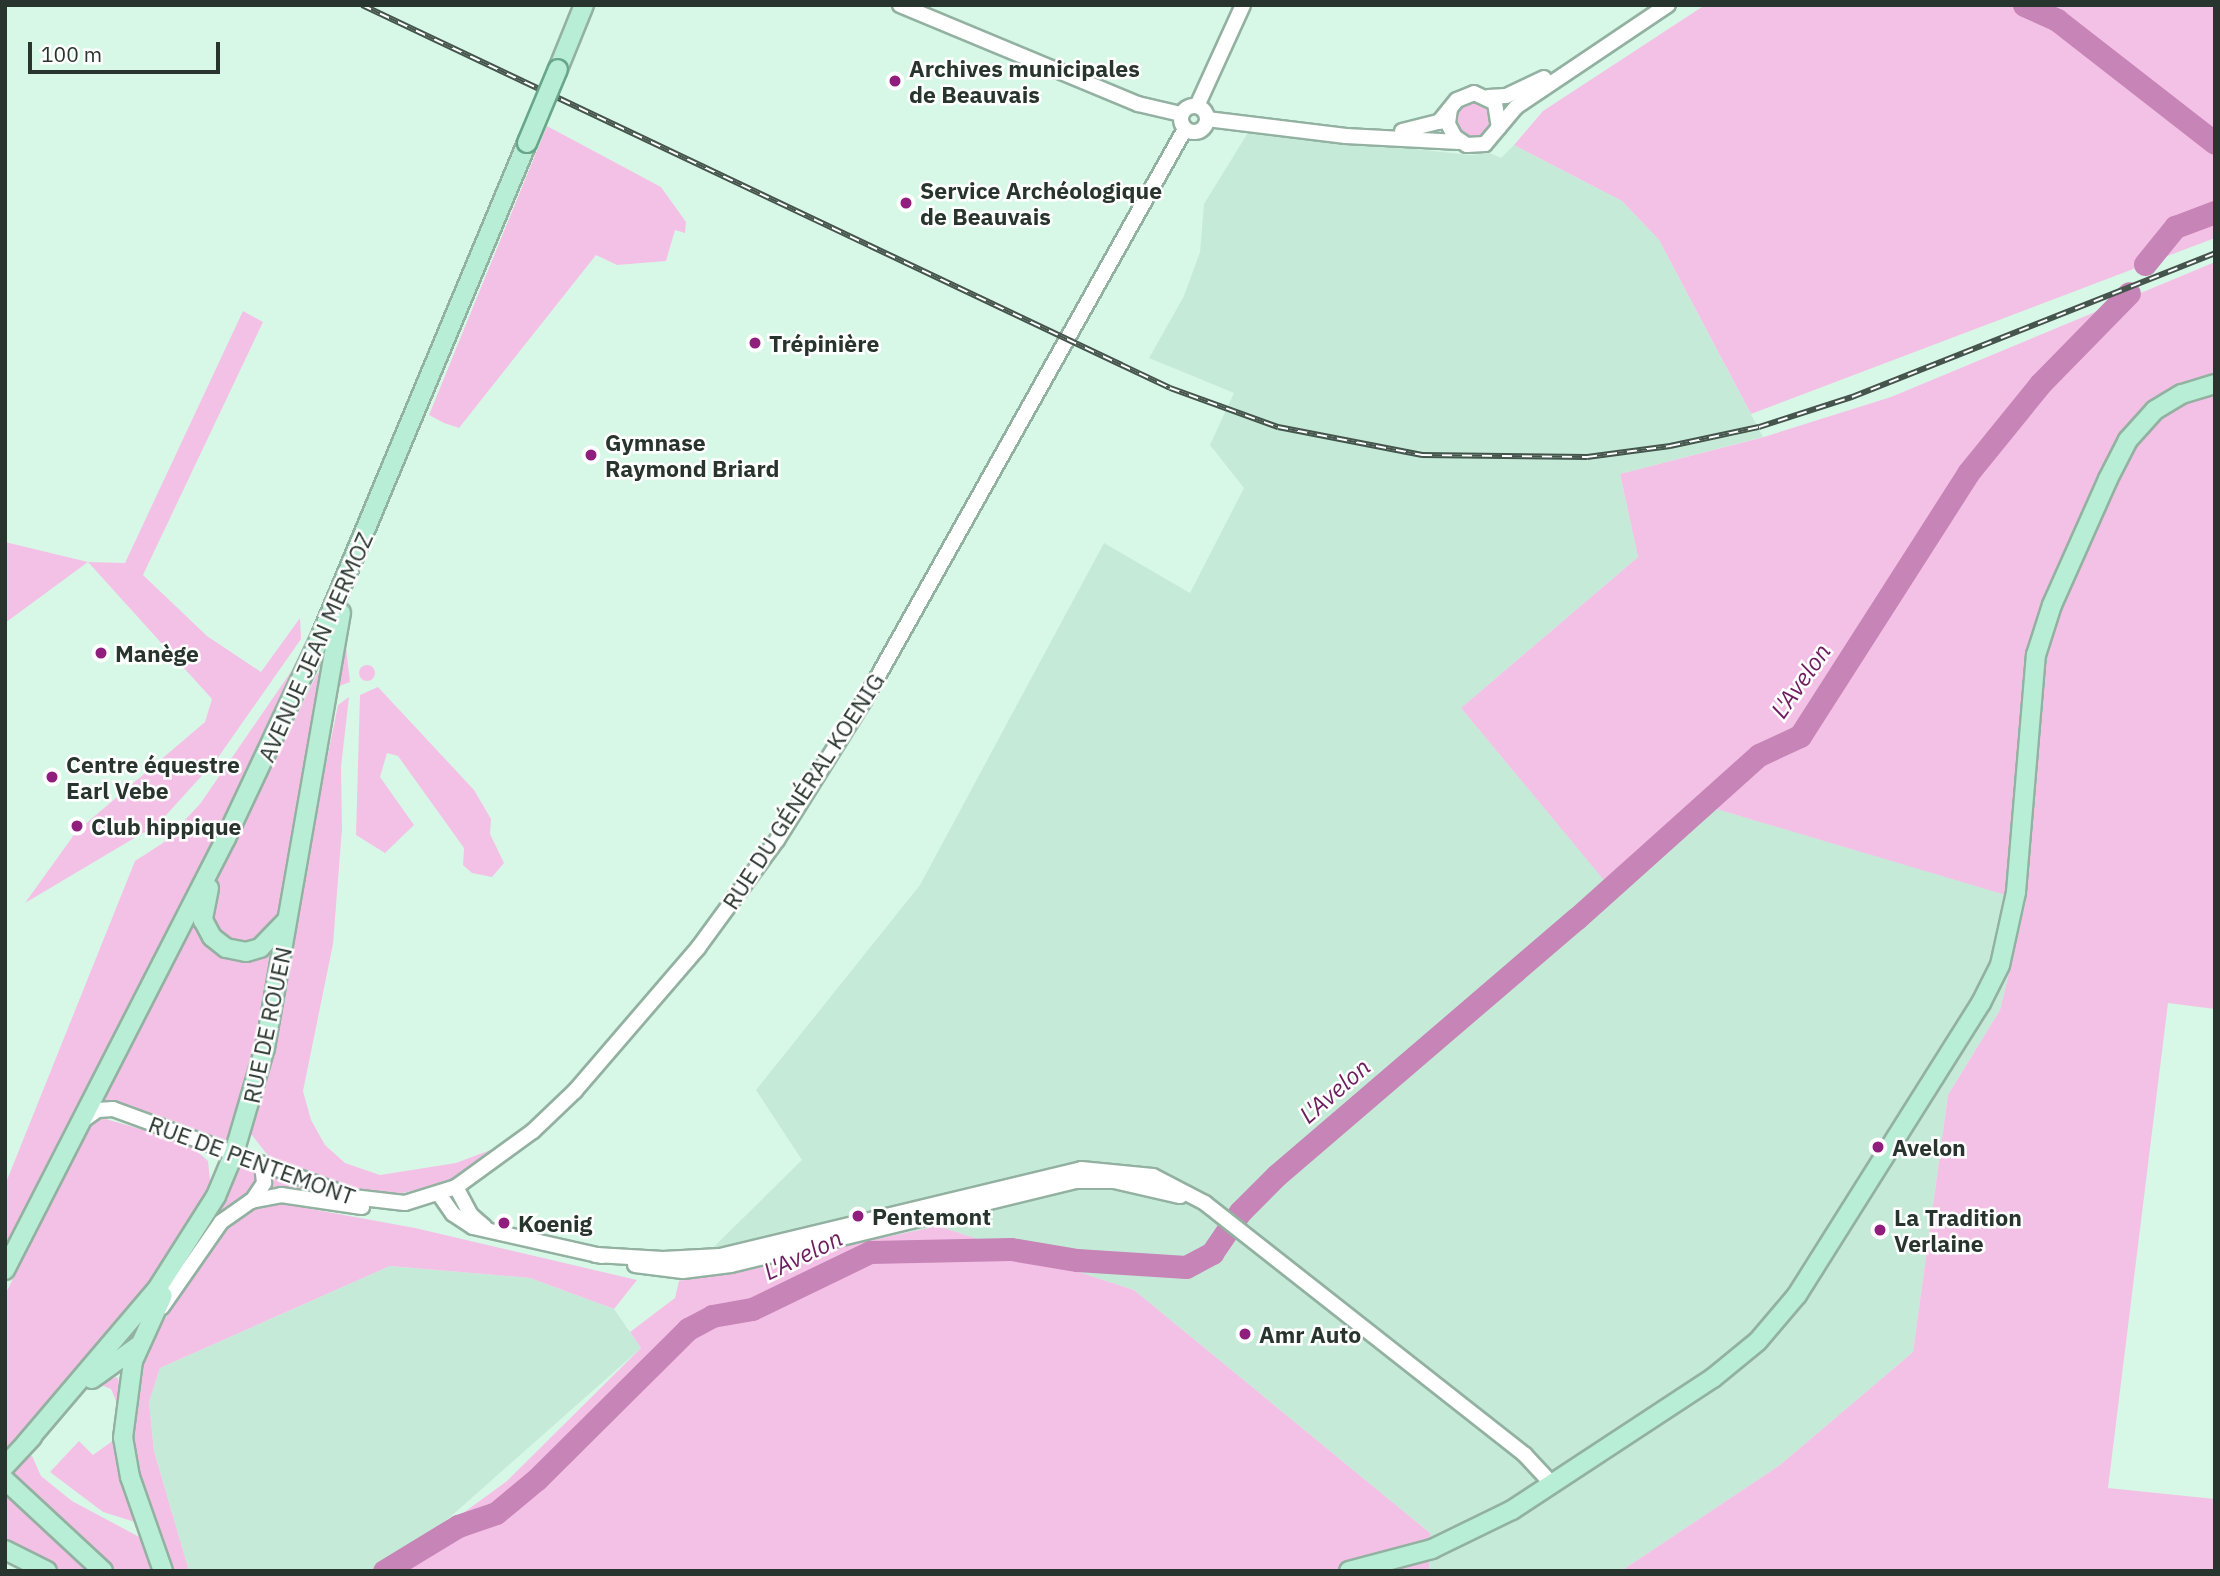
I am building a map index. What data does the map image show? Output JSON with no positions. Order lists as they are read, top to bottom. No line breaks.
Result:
{"streets":{"main road":["AVENUE JEAN MERMOZ","RUE DE ROUEN"],"street":["RUE DU GÉNÉRAL KOENIG","RUE DE PENTEMONT"]},"crossings":[["AVENUE JEAN MERMOZ","RUE DE ROUEN"],["AVENUE JEAN MERMOZ","RUE DE PENTEMONT"],["RUE DU GÉNÉRAL KOENIG","RUE DE PENTEMONT"],["RUE DE ROUEN","RUE DE PENTEMONT"]],"water":["L'Avelon"],"places":["Archives municipales de Beauvais","Service Archéologique de Beauvais","Trépinière","Gymnase Raymond Briard","Manège","Centre équestre Earl Vebe","Club hippique","Avelon","Pentemont","Koenig","La Tradition Verlaine","Amr Auto"],"scale_bar":"100 m"}
